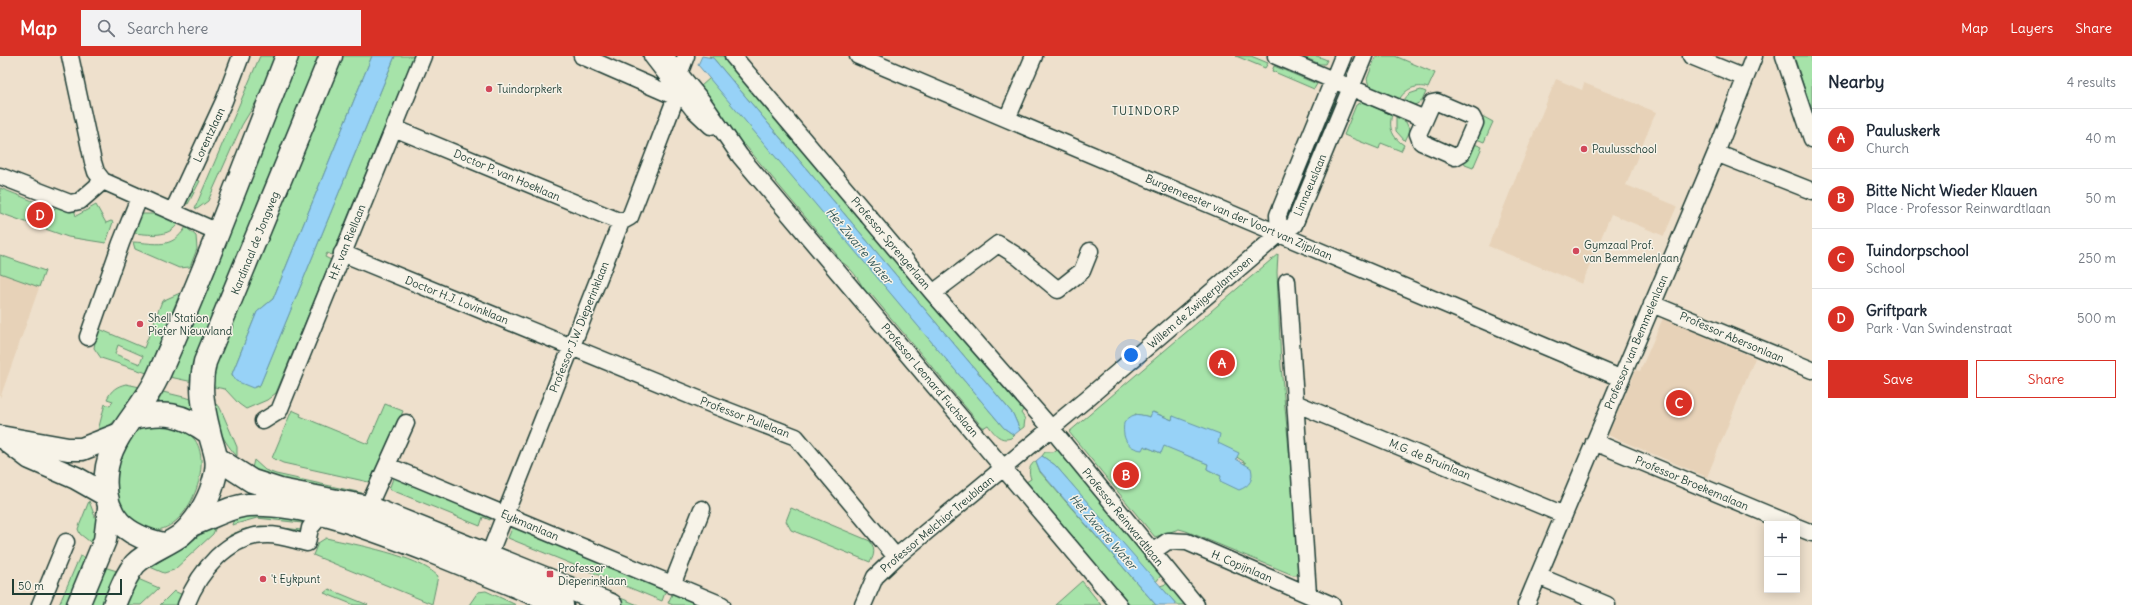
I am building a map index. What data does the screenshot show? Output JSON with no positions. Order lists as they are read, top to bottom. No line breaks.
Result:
{"streets":{"main road":["Kardinaal de Jongweg"],"street":["Lorentzlaan","Doctor P. van Hoeklaan","Linnaeuslaan","Burgemeester van der Voort van Zijplaan","H.F. van Riellaan","Professor Sprengerlaan","Doctor H.J. Lovinklaan","Willem de Zwijgerplantsoen","Professor J.W. Dieperinklaan","Professor Abersonlaan","Professor van Bemmelenlaan","Professor Leonard Fuchslaan","Professor Pullelaan","M.G. de Bruinlaan","Professor Broekemalaan","Professor Reinwardtlaan","Professor Melchior Treublaan","Eykmanlaan","H. Copijnlaan"]},"crossings":[["Doctor P. van Hoeklaan","H.F. van Riellaan"],["Doctor P. van Hoeklaan","Professor J.W. Dieperinklaan"],["Linnaeuslaan","Burgemeester van der Voort van Zijplaan"],["Linnaeuslaan","Willem de Zwijgerplantsoen"],["Burgemeester van der Voort van Zijplaan","Willem de Zwijgerplantsoen"],["Burgemeester van der Voort van Zijplaan","Professor van Bemmelenlaan"],["H.F. van Riellaan","Doctor H.J. Lovinklaan"],["Professor Sprengerlaan","Willem de Zwijgerplantsoen"],["Professor Sprengerlaan","Professor Reinwardtlaan"],["Doctor H.J. Lovinklaan","Professor J.W. Dieperinklaan"],["Doctor H.J. Lovinklaan","Professor Pullelaan"],["Willem de Zwijgerplantsoen","Professor Leonard Fuchslaan"],["Willem de Zwijgerplantsoen","Professor Reinwardtlaan"],["Willem de Zwijgerplantsoen","Professor Melchior Treublaan"],["Professor J.W. Dieperinklaan","Professor Leonard Fuchslaan"],["Professor J.W. Dieperinklaan","Professor Pullelaan"],["Professor J.W. Dieperinklaan","Eykmanlaan"],["Professor Abersonlaan","Professor van Bemmelenlaan"],["Professor van Bemmelenlaan","M.G. de Bruinlaan"],["Professor van Bemmelenlaan","Professor Broekemalaan"],["Professor Leonard Fuchslaan","Professor Melchior Treublaan"],["Professor Pullelaan","Professor Melchior Treublaan"],["Professor Reinwardtlaan","H. Copijnlaan"]],"districts":["TUINDORP"],"water":["Het Zwarte Water"],"places":{"other":["Tuindorpkerk","Paulusschool","Gymzaal Prof. van Bemmelenlaan","Shell Station Pieter Nieuwland","'t Eykpunt"],"transit":["Professor Dieperinklaan"]},"scale_bar":"50 m","page":{"header":"Map","search":"Search here","nav":["Map","Layers","Share"],"heading":["Nearby","4 results"],"list":[{"mark":"A","name":"Pauluskerk","note":"Church","value":"40 m"},{"mark":"B","name":"Bitte Nicht Wieder Klauen","note":"Place · Professor Reinwardtlaan","value":"50 m"},{"mark":"C","name":"Tuindorpschool","note":"School","value":"250 m"},{"mark":"D","name":"Griftpark","note":"Park · Van Swindenstraat","value":"500 m"}],"pins":["D","A","C","B"],"buttons":["Save","Share"],"map_buttons":["+","−"],"scale":"50 m"}}
